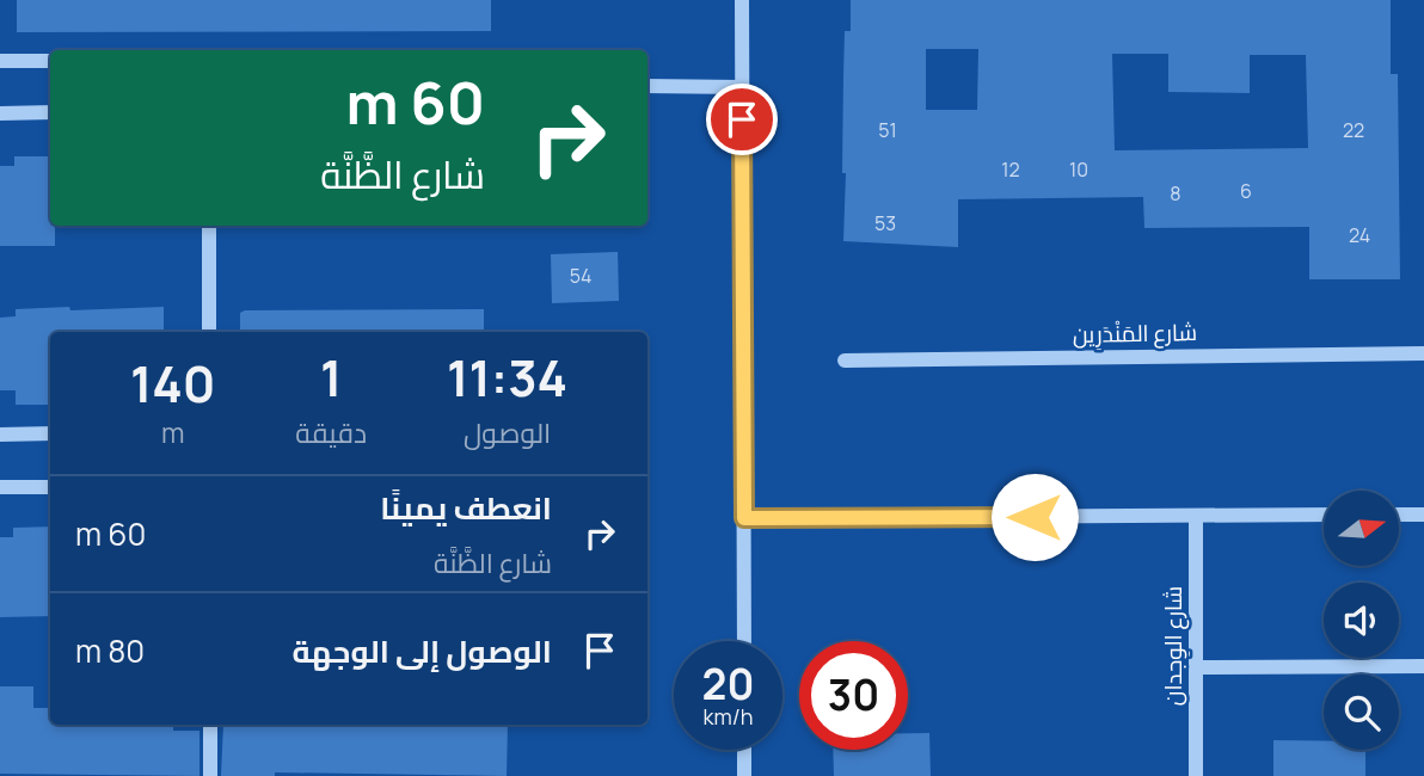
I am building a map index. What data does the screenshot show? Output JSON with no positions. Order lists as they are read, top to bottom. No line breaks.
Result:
{"streets":{"street":["شارع المَنْدَرِين","شارع الوِجدان"]},"house_numbers":["51","22","12","10","6","8","53","24","54"],"north":"right","page":{"turn":["60 m","شارع الظَّنَّة"],"eta":["11:34","الوصول","1","دقيقة","140","m"],"list":[{"name":"انعطف يمينًا","note":"شارع الظَّنَّة","value":"60 m"},{"name":"الوصول إلى الوجهة","value":"80 m"}],"speed":"20 km/h","limit":"30"}}
